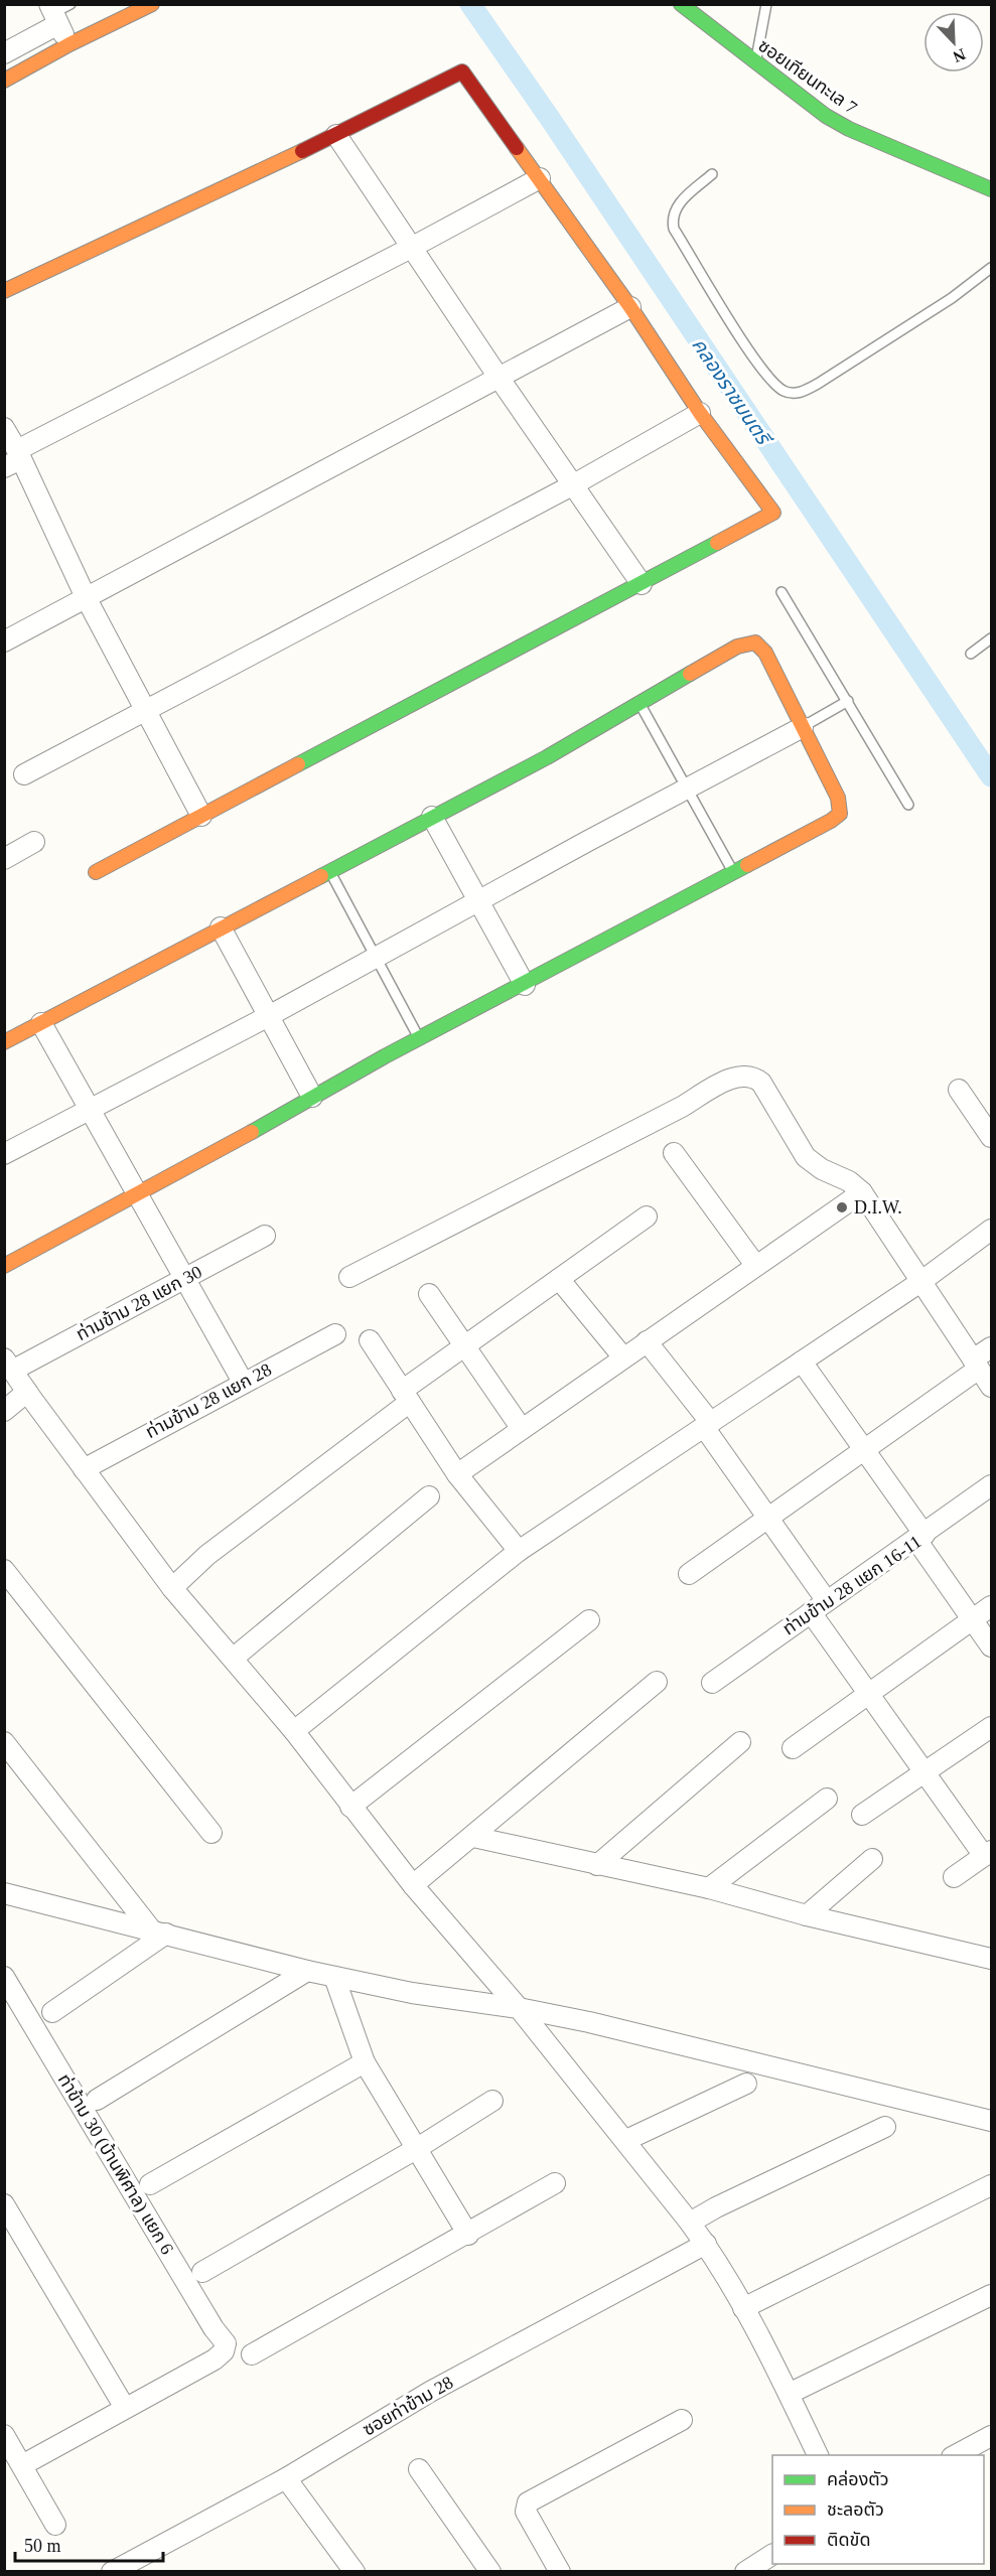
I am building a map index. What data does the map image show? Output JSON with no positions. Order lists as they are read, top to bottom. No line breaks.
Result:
{"streets":{"street":["ซอยเทียนทะเล 7","ท่ามข้าม 28 แยก 30","ท่ามข้าม 28 แยก 28","ท่ามข้าม 28 แยก 16-11","ท่าข้าม 30 (บ้านพิศาล) แยก 6","ซอยท่าข้าม 28"]},"water":["คลองราชมนตรี"],"places":["D.I.W."],"legend":["คล่องตัว","ชะลอตัว","ติดขัด"],"scale_bar":"50 m","north":"bottom right"}
